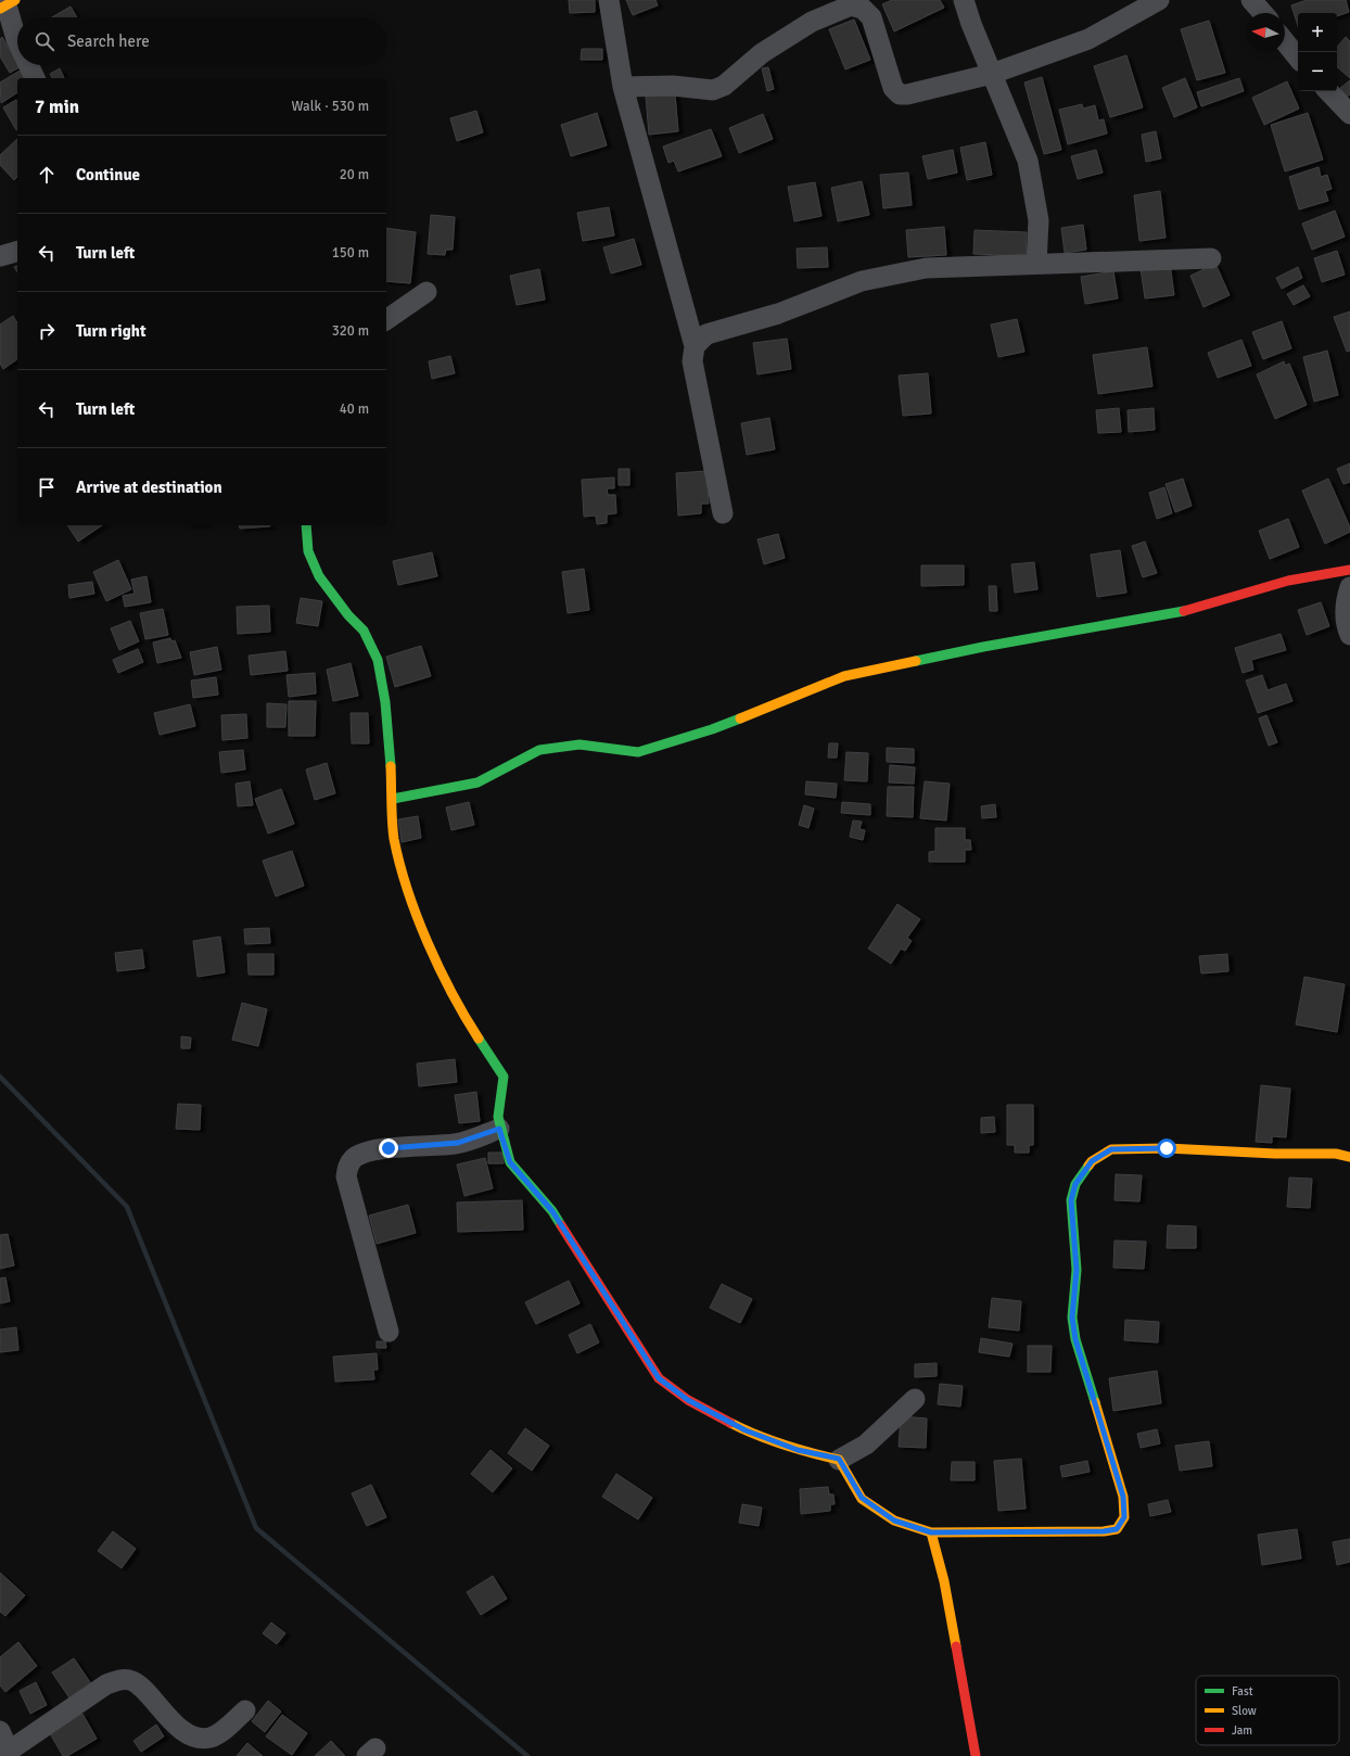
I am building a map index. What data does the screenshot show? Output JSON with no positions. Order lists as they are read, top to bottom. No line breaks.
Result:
{"legend":["Fast","Slow","Jam"],"north":"left","page":{"map_buttons":["+","−"],"search":"Search here","heading":["7 min","Walk · 530 m"],"list":[["Continue","20 m"],["Turn left","150 m"],["Turn right","320 m"],["Turn left","40 m"],"Arrive at destination"]}}
